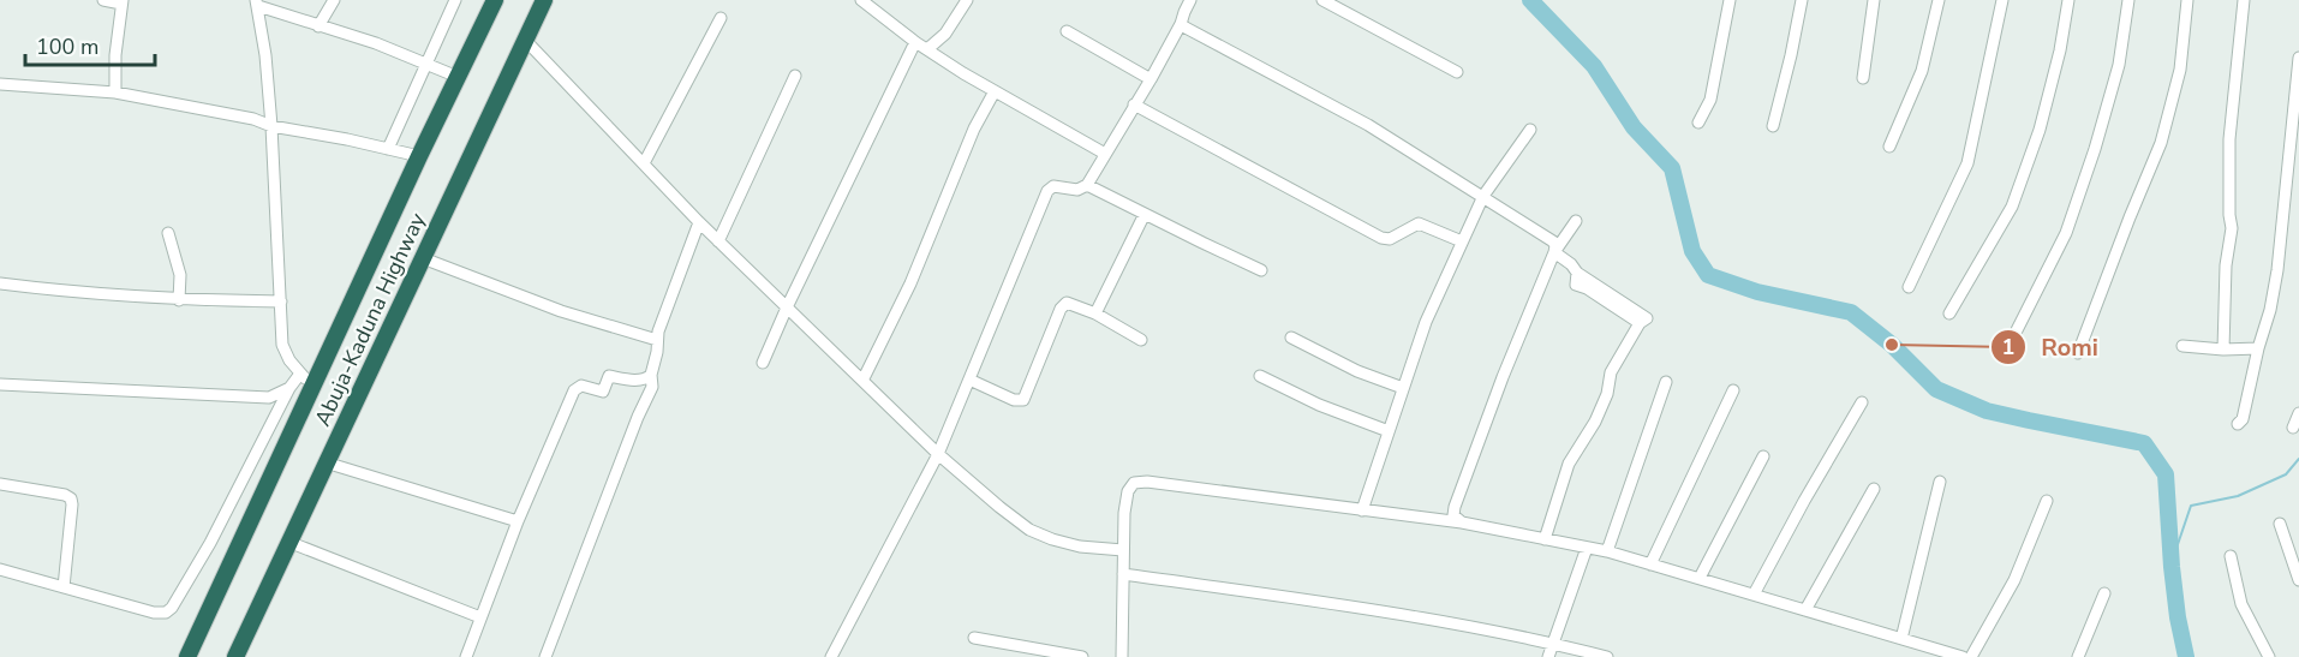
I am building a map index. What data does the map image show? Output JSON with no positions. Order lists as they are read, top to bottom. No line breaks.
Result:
{"streets":{"highway":["Abuja-Kaduna Highway"]},"places":["Romi"],"scale_bar":"100 m"}
